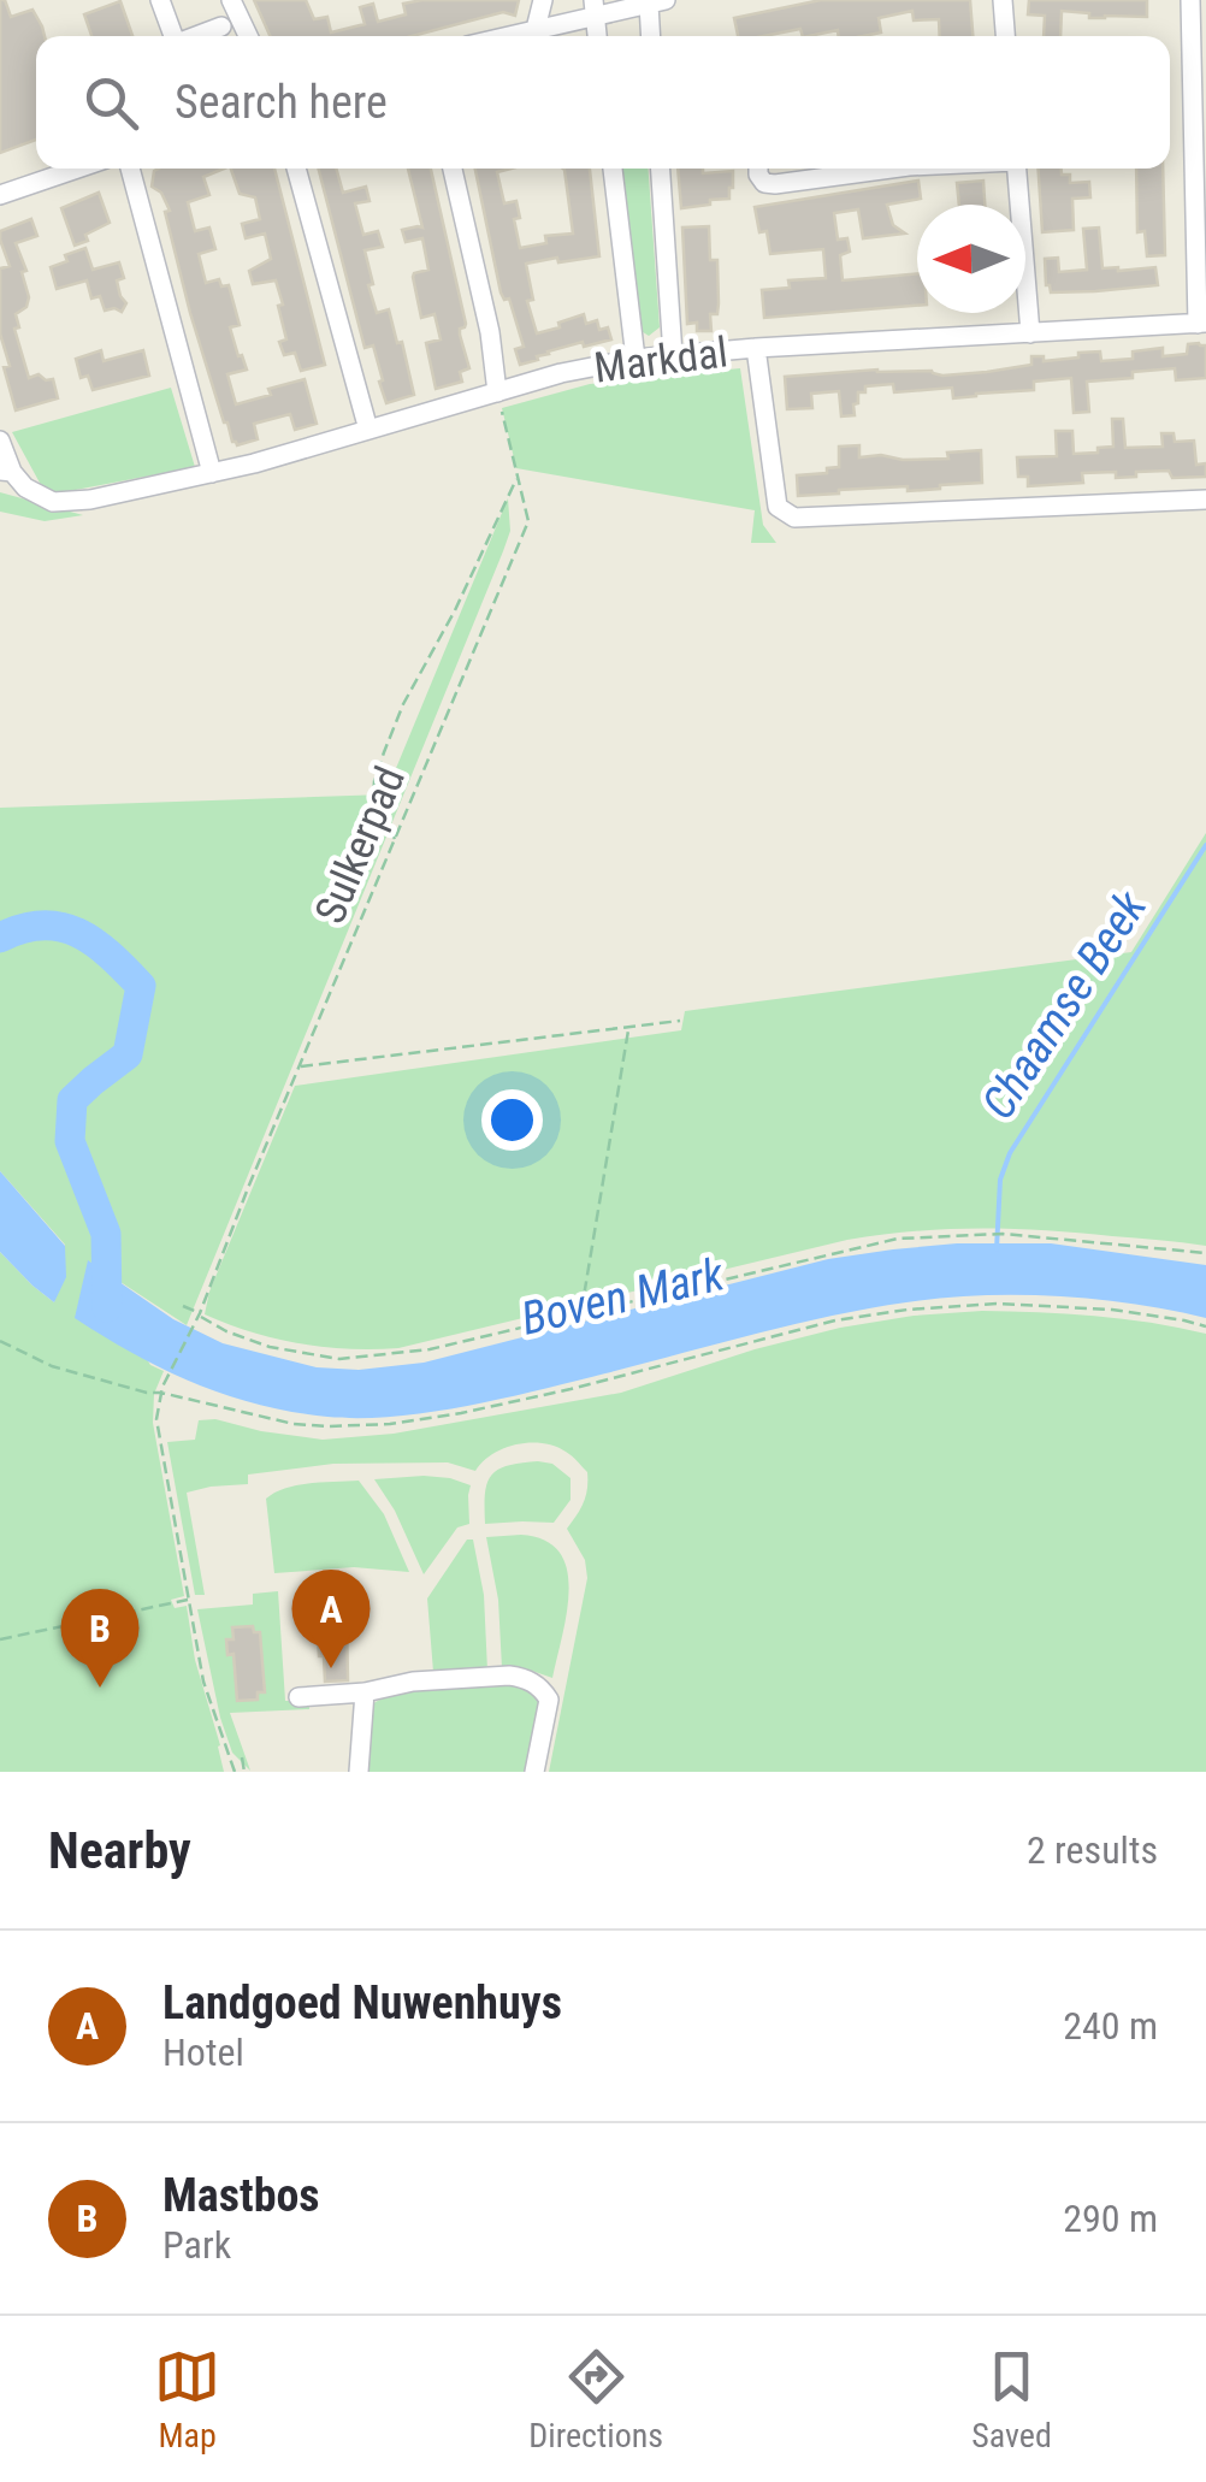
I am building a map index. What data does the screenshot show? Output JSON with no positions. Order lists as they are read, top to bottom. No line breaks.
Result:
{"streets":{"street":["Markdal"],"path":["Sulkerpad"]},"crossings":[["Markdal","Sulkerpad"]],"water":["Chaamse Beek","Boven Mark"],"north":"left","page":{"search":"Search here","pins":["A","B"],"heading":["Nearby","2 results"],"list":[{"mark":"A","name":"Landgoed Nuwenhuys","note":"Hotel","value":"240 m"},{"mark":"B","name":"Mastbos","note":"Park","value":"290 m"}],"nav":["Map","Directions","Saved"]}}
